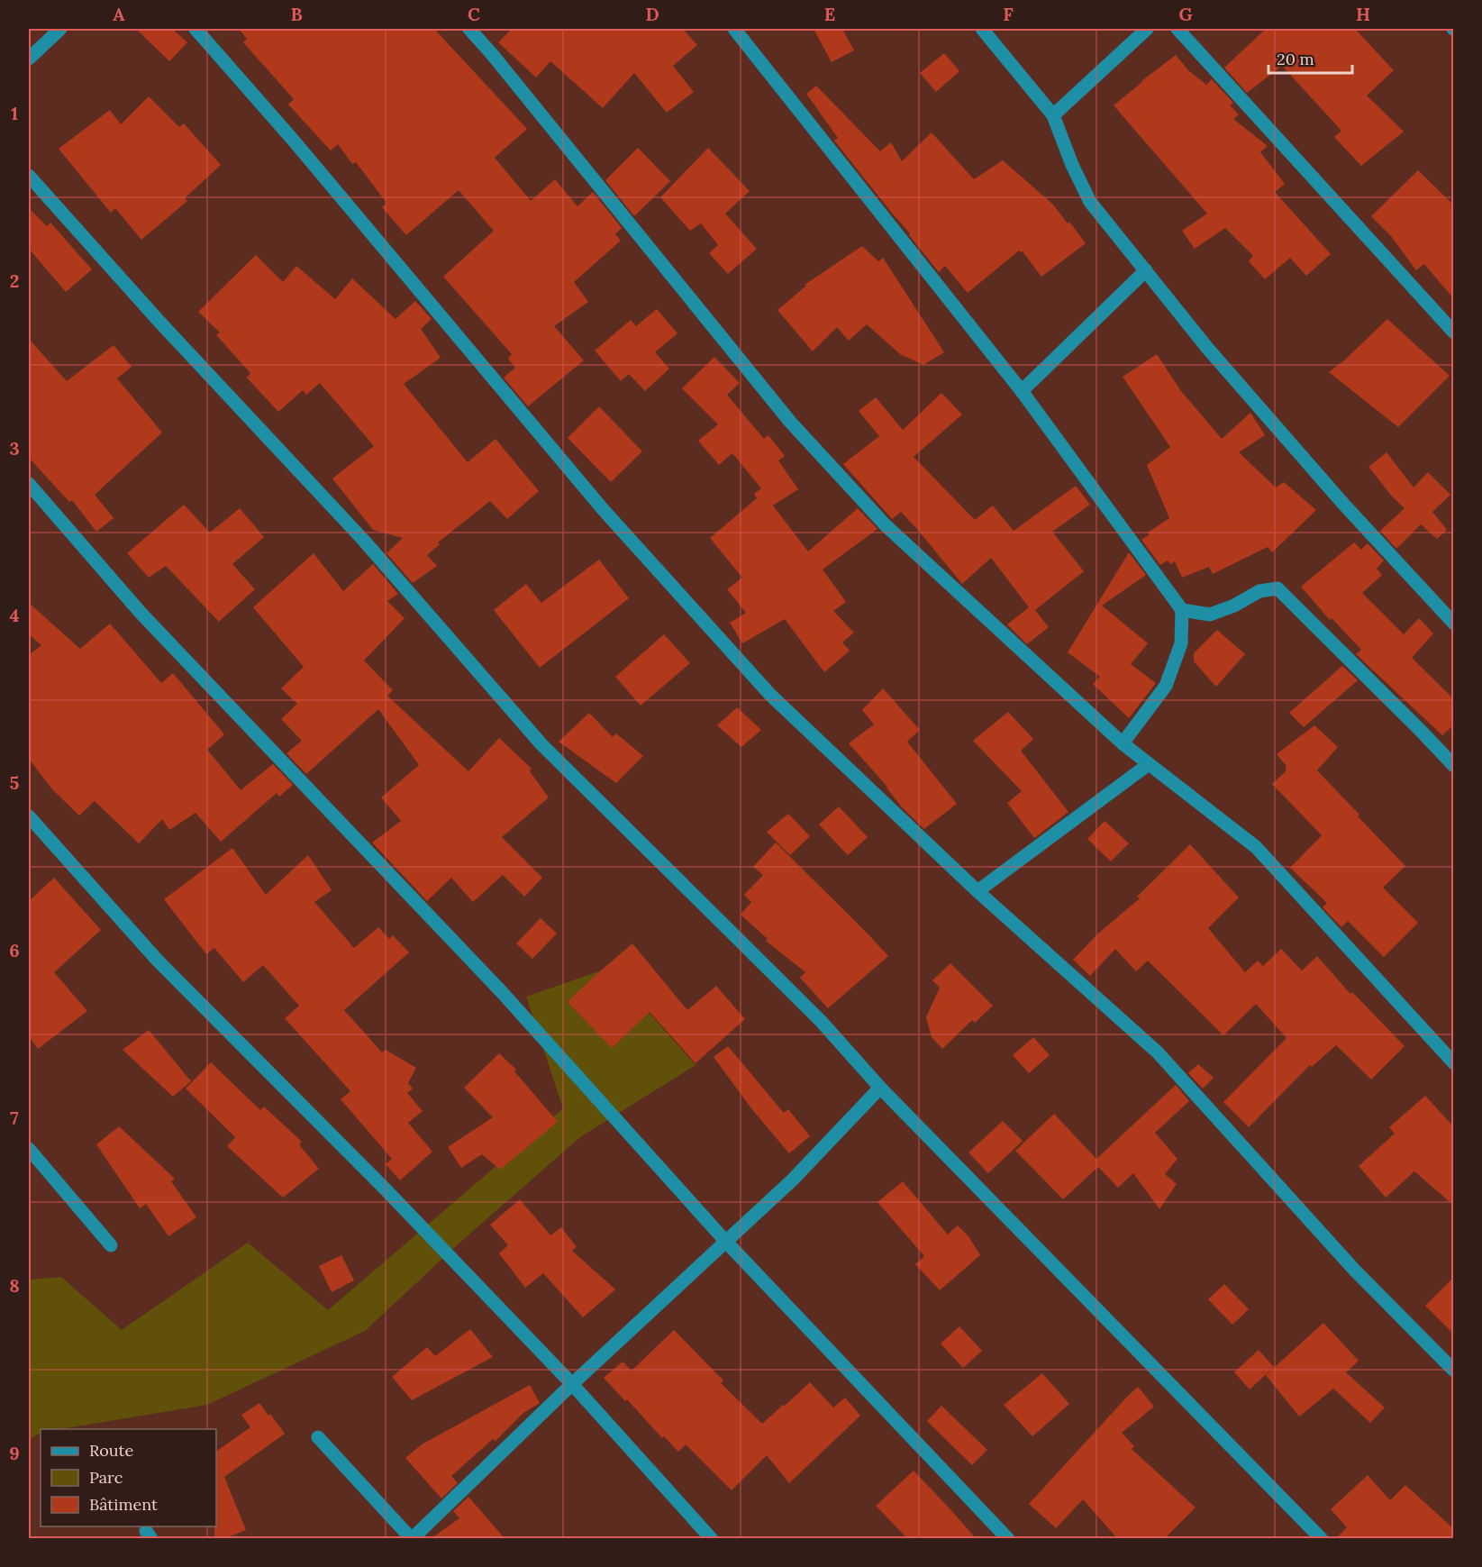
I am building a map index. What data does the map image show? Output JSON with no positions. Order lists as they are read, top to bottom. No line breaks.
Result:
{"legend":["Route","Parc","Bâtiment"],"scale_bar":"20 m","grid":{"columns":["A","B","C","D","E","F","G","H"],"rows":["1","2","3","4","5","6","7","8","9"]}}
